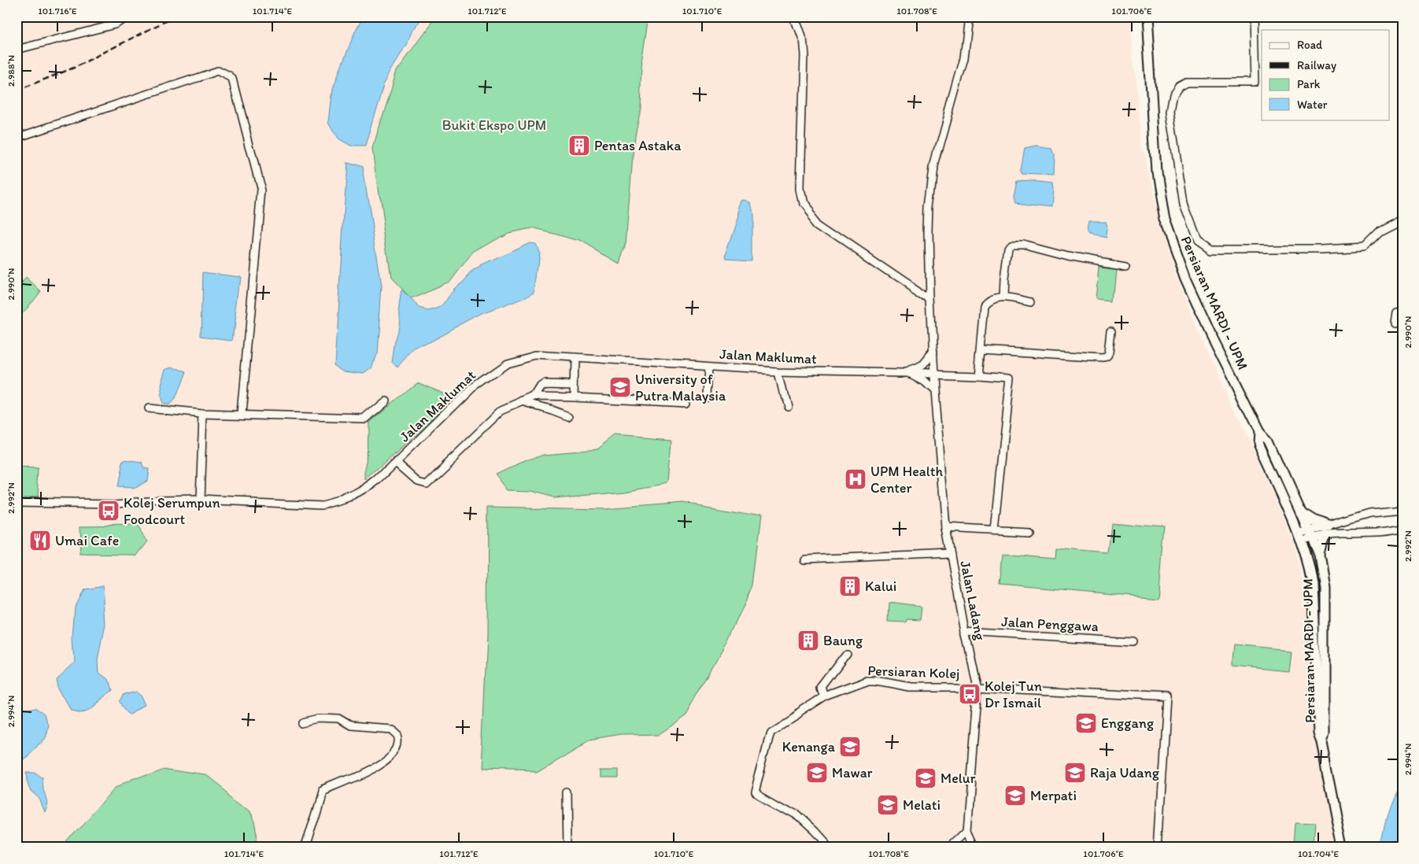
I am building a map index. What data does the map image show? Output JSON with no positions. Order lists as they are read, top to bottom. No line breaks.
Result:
{"streets":{"street":["Persiaran MARDI - UPM","Jalan Maklumat","Jalan Ladang","Jalan Penggawa","Persiaran Kolej"]},"crossings":[["Jalan Maklumat","Jalan Ladang"],["Jalan Ladang","Jalan Penggawa"],["Jalan Ladang","Persiaran Kolej"]],"parks":["Bukit Ekspo UPM"],"places":{"building":["Pentas Astaka","Kalui","Baung"],"school or university":["University of Putra Malaysia","Enggang","Kenanga","Mawar","Raja Udang","Melur","Merpati","Melati"],"hospital":["UPM Health Center"],"bus stop":["Kolej Serumpun Foodcourt","Kolej Tun Dr Ismail"],"restaurant":["Umai Cafe"]},"legend":["Road","Railway","Park","Water"],"coordinates":["101.716°E","101.714°E","101.712°E","101.710°E","101.708°E","101.706°E","2.988°N","2.990°N","2.992°N","2.994°N","101.704°E"]}
